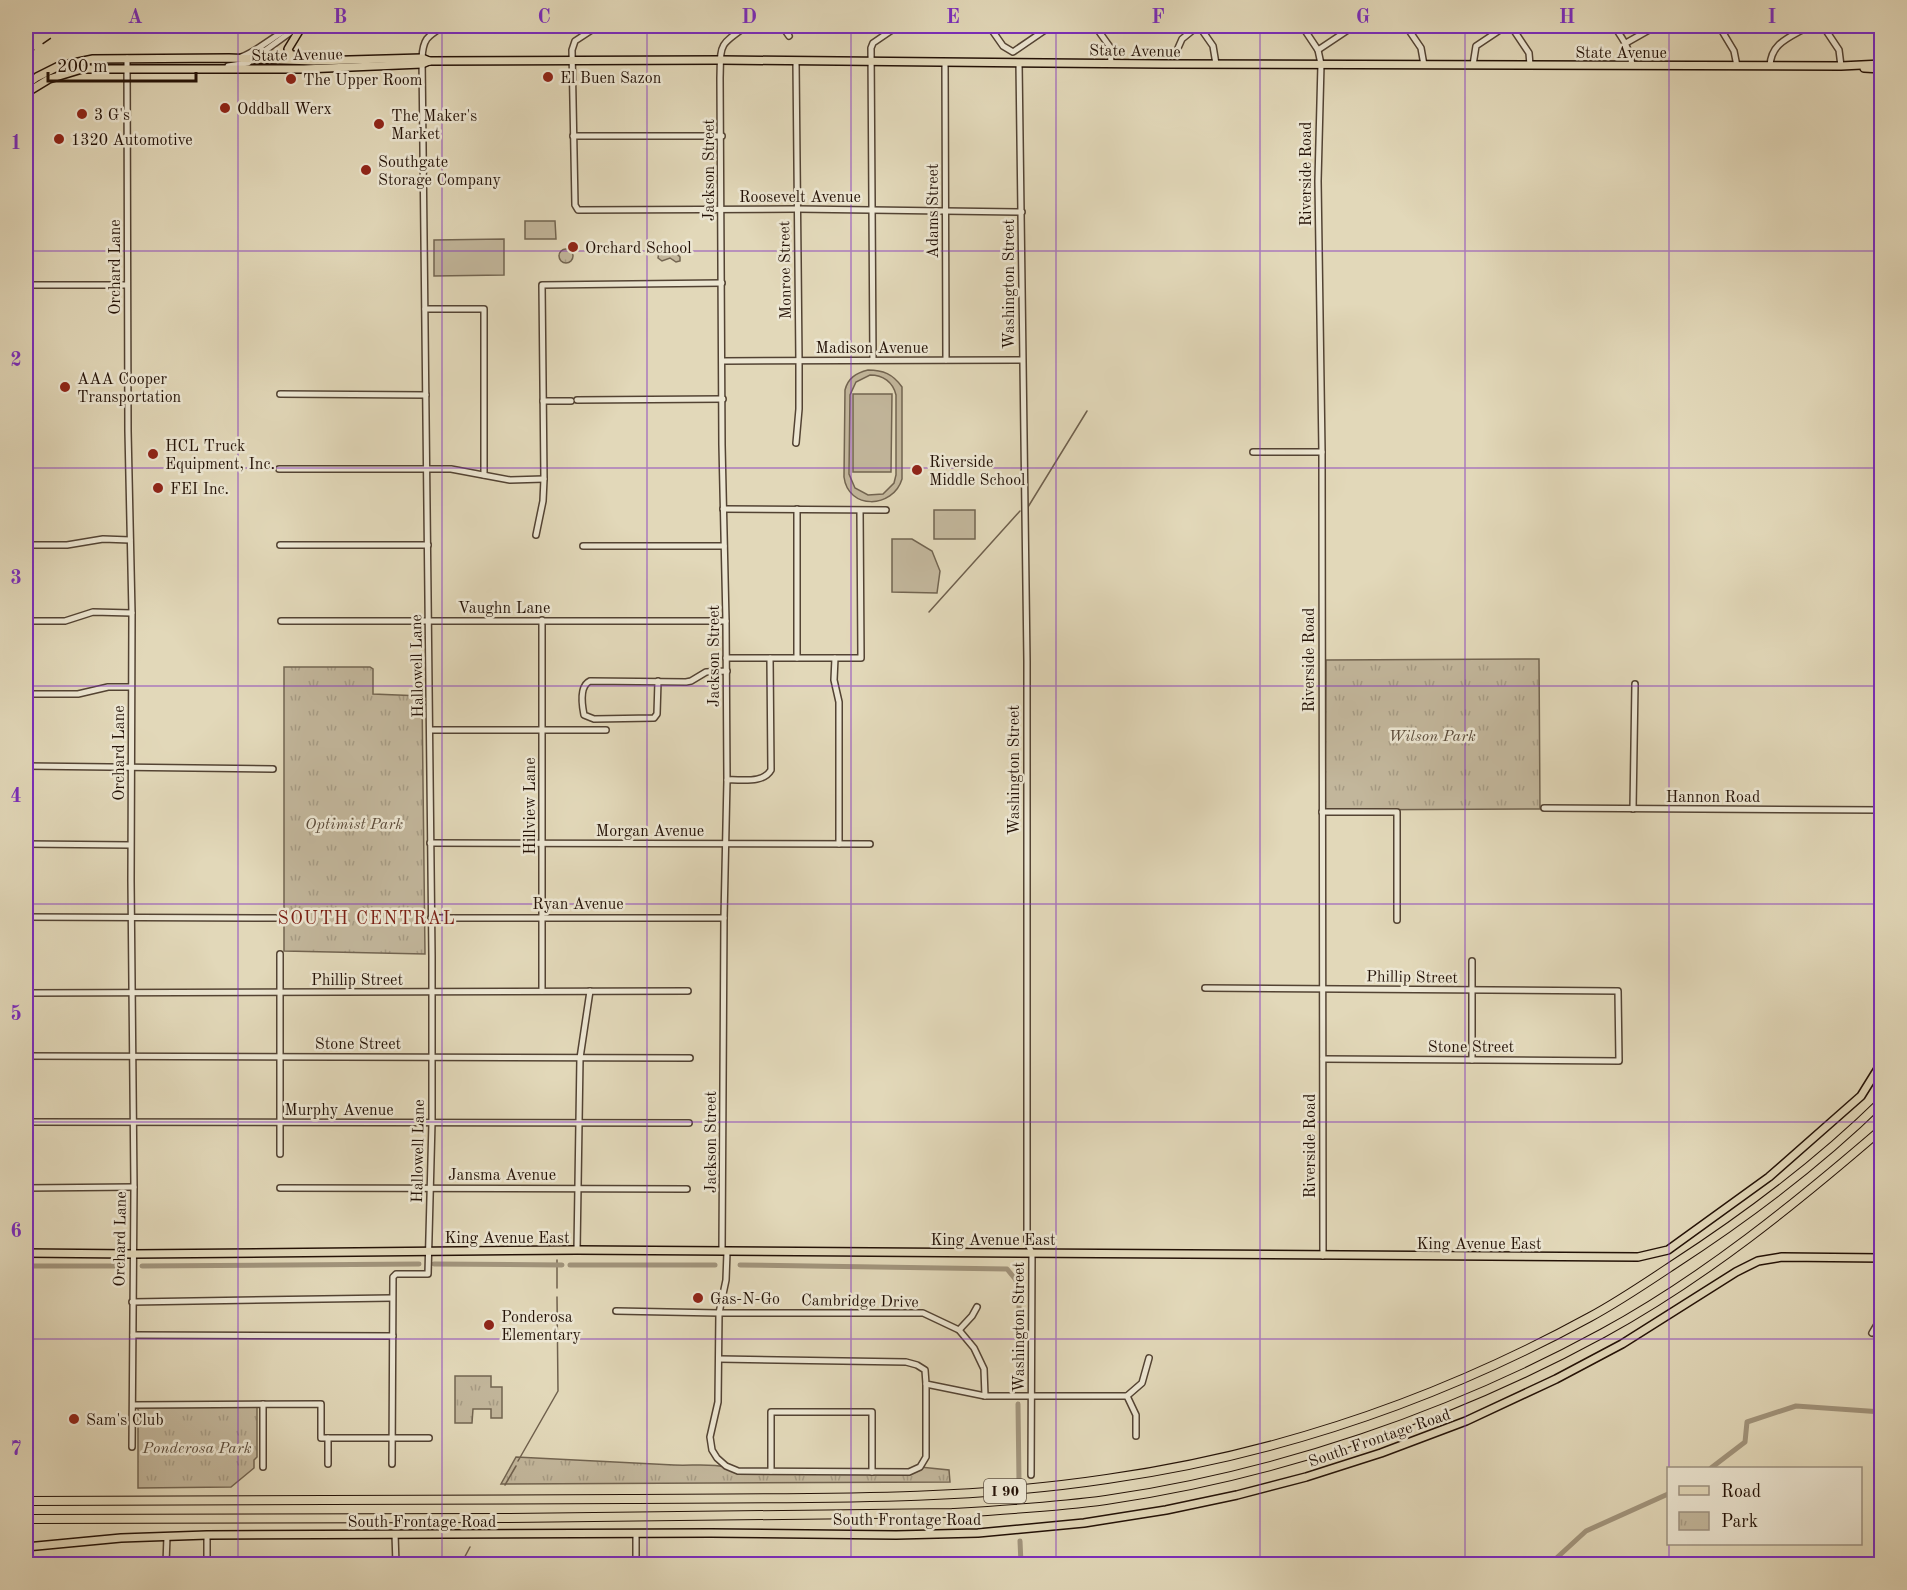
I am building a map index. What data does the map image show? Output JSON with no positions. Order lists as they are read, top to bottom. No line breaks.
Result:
{"streets":{"highway":["I 90"],"main road":["State Avenue","King Avenue East","South Frontage Road"],"street":["Jackson Street","Riverside Road","Roosevelt Avenue","Adams Street","Orchard Lane","Monroe Street","Washington Street","Madison Avenue","Vaughn Lane","Hallowell Lane","Hannon Road","Hillview Lane","Morgan Avenue","Ryan Avenue","Phillip Street","Stone Street","Murphy Avenue","Jansma Avenue","Cambridge Drive"]},"crossings":[["State Avenue","Jackson Street"],["State Avenue","Riverside Road"],["State Avenue","Adams Street"],["State Avenue","Orchard Lane"],["State Avenue","Monroe Street"],["State Avenue","Washington Street"],["State Avenue","Hallowell Lane"],["Jackson Street","Roosevelt Avenue"],["Jackson Street","Madison Avenue"],["Jackson Street","Vaughn Lane"],["Jackson Street","Morgan Avenue"],["Jackson Street","Ryan Avenue"],["Jackson Street","King Avenue East"],["Jackson Street","Cambridge Drive"],["Riverside Road","Phillip Street"],["Riverside Road","Stone Street"],["Riverside Road","King Avenue East"],["Roosevelt Avenue","Adams Street"],["Roosevelt Avenue","Monroe Street"],["Roosevelt Avenue","Washington Street"],["Adams Street","Madison Avenue"],["Orchard Lane","Phillip Street"],["Orchard Lane","Stone Street"],["Orchard Lane","Murphy Avenue"],["Orchard Lane","King Avenue East"],["Monroe Street","Madison Avenue"],["Washington Street","Madison Avenue"],["Washington Street","King Avenue East"],["Vaughn Lane","Hallowell Lane"],["Vaughn Lane","Hillview Lane"],["Hallowell Lane","Morgan Avenue"],["Hallowell Lane","Ryan Avenue"],["Hallowell Lane","Phillip Street"],["Hallowell Lane","Stone Street"],["Hallowell Lane","Murphy Avenue"],["Hallowell Lane","Jansma Avenue"],["Hallowell Lane","King Avenue East"],["Hillview Lane","Morgan Avenue"],["Hillview Lane","Ryan Avenue"],["Hillview Lane","Phillip Street"],["Phillip Street","Stone Street"]],"districts":["SOUTH CENTRAL"],"parks":["Wilson Park","Optimist Park","Ponderosa Park"],"places":["El Buen Sazon","The Upper Room","Oddball Werx","3 G's","The Maker's Market","1320 Automotive","Southgate Storage Company","Orchard School","AAA Cooper Transportation","HCL Truck Equipment, Inc.","Riverside Middle School","FEI Inc.","Gas-N-Go","Ponderosa Elementary","Sam's Club"],"legend":["Road","Park"],"scale_bar":"200 m","grid":{"columns":["A","B","C","D","E","F","G","H","I"],"rows":["1","2","3","4","5","6","7"]}}
